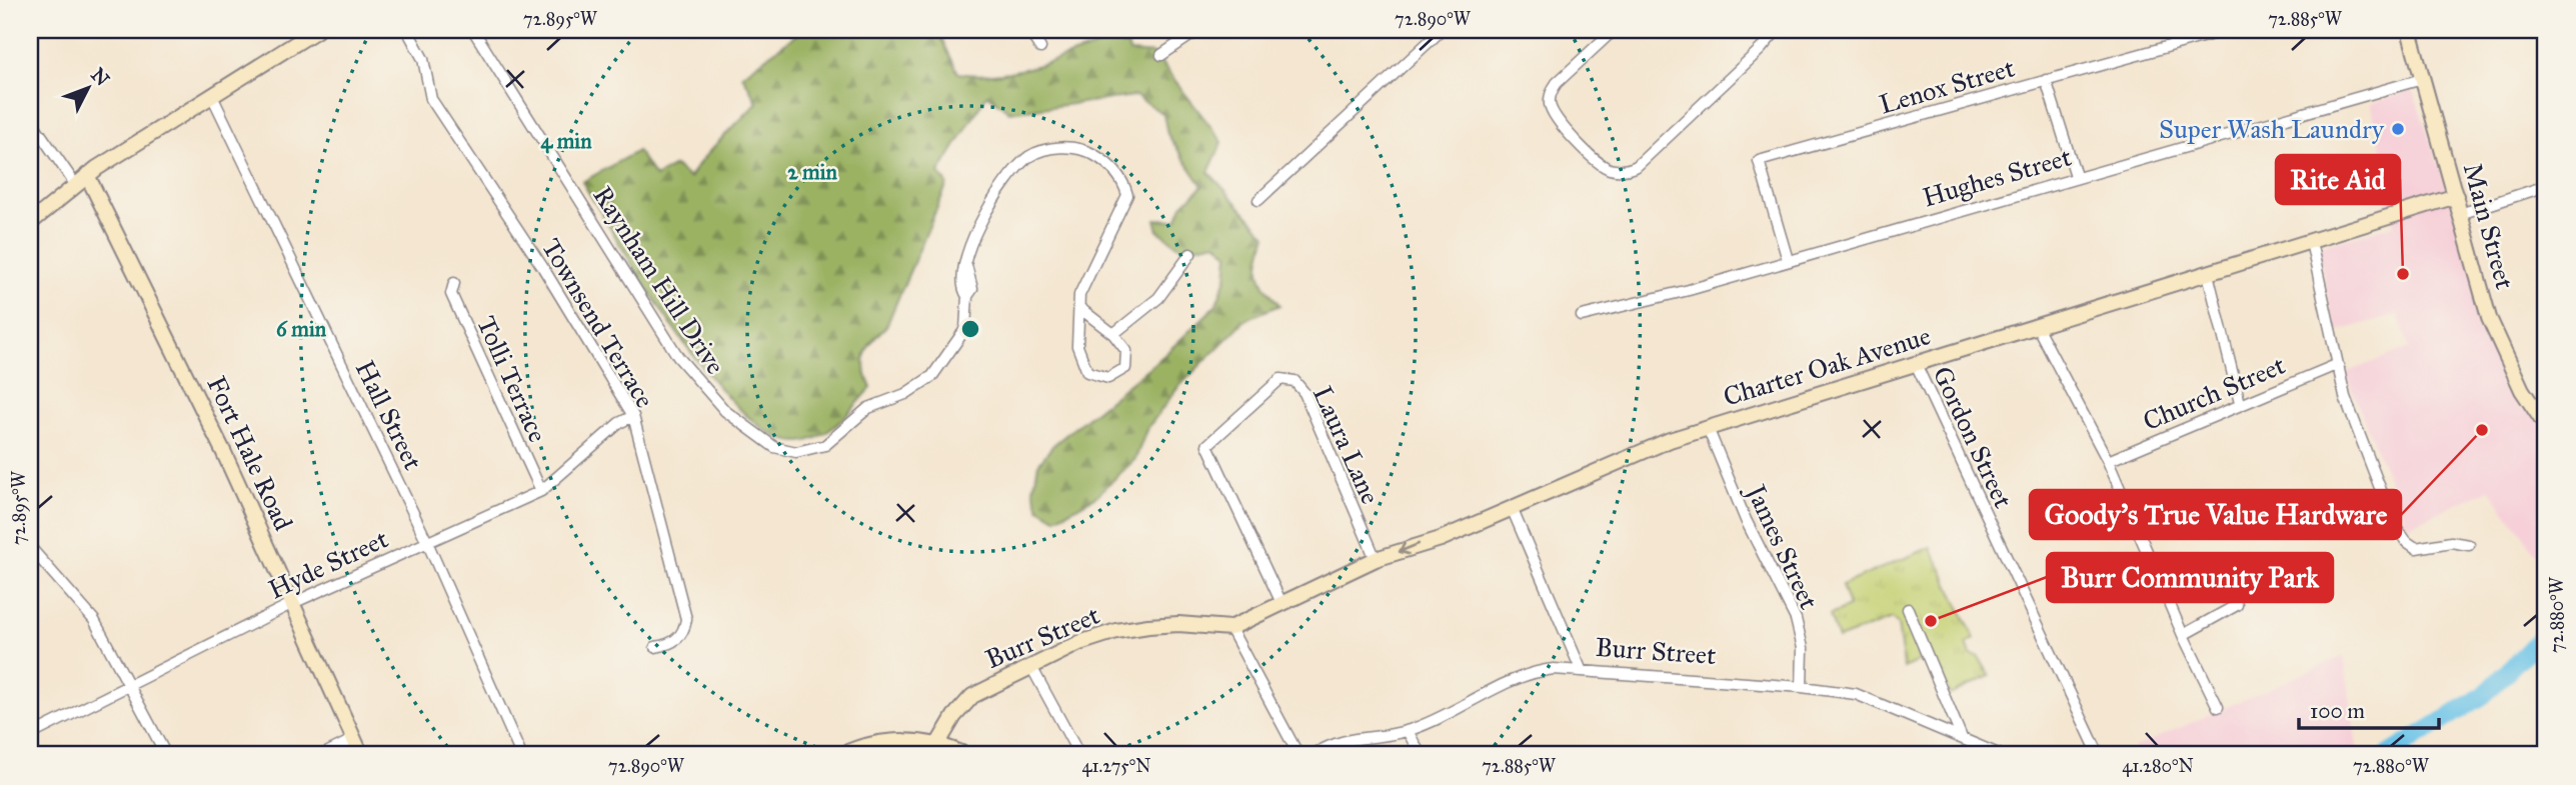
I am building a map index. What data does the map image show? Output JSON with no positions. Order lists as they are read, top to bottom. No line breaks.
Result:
{"streets":{"street":["Lenox Street","Hughes Street","Main Street","Raynham Hill Drive","Townsend Terrace","Charter Oak Avenue","Tolli Terrace","Church Street","Hall Street","Gordon Street","Laura Lane","Fort Hale Road","James Street","Hyde Street","Burr Street"]},"crossings":[["Lenox Street","Hughes Street"],["Hughes Street","Main Street"],["Main Street","Charter Oak Avenue"],["Townsend Terrace","Hyde Street"],["Charter Oak Avenue","Gordon Street"],["Charter Oak Avenue","Laura Lane"],["Charter Oak Avenue","James Street"],["Charter Oak Avenue","Burr Street"],["Tolli Terrace","Hyde Street"],["Hall Street","Hyde Street"],["Fort Hale Road","Hyde Street"],["James Street","Burr Street"]],"places":["Super Wash Laundry","Rite Aid","Goody's True Value Hardware","Burr Community Park"],"scale_bar":"100 m","north":"top right","coordinates":["72.895°W","72.890°W","72.885°W","72.880°W","41.275°N","41.280°N"],"rings":["4 min","2 min","6 min"]}
